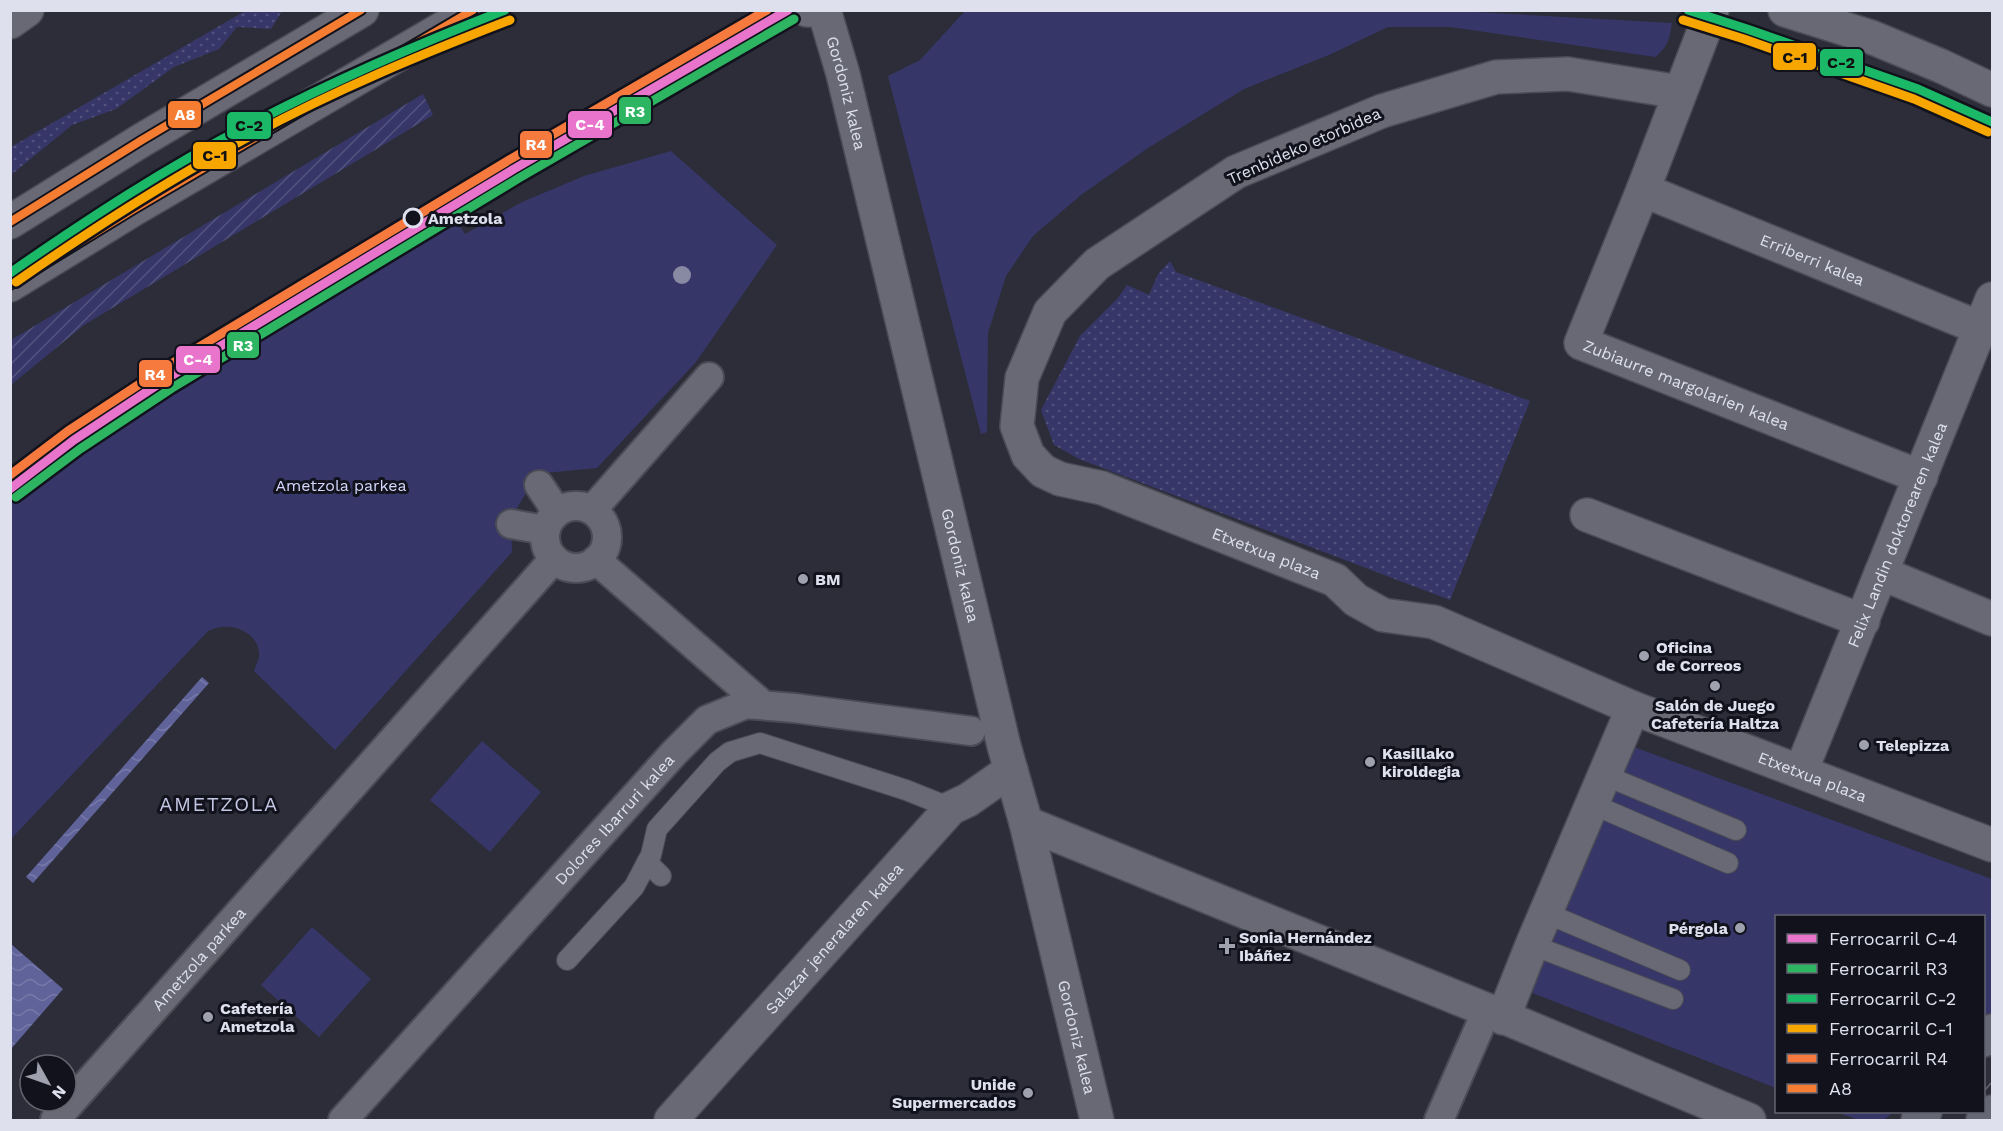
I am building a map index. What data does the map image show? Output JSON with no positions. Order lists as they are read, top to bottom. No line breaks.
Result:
{"streets":{"street":["Gordoniz kalea","Trenbideko etorbidea","Erriberri kalea","Zubiaurre margolarien kalea","Felix Landin doktorearen kalea","Etxetxua plaza","Dolores Ibarruri kalea","Salazar jeneralaren kalea","Ametzola parkea"]},"crossings":[["Gordoniz kalea","Salazar jeneralaren kalea"],["Trenbideko etorbidea","Zubiaurre margolarien kalea"],["Trenbideko etorbidea","Etxetxua plaza"],["Erriberri kalea","Zubiaurre margolarien kalea"],["Erriberri kalea","Felix Landin doktorearen kalea"],["Zubiaurre margolarien kalea","Felix Landin doktorearen kalea"],["Felix Landin doktorearen kalea","Etxetxua plaza"]],"districts":["AMETZOLA"],"parks":["Ametzola parkea"],"places":{"other":["Ametzola","BM","Oficina de Correos","Salón de Juego Cafetería Haltza","Telepizza","Kasillako kiroldegia","Pérgola","Cafetería Ametzola","Unide Supermercados"],"health":["Sonia Hernández Ibáñez"]},"lines":["rail line C-4","rail line C-2","rail line R4","transit line A8","rail line R3","rail line C-1"],"legend":["Ferrocarril C-4","Ferrocarril R3","Ferrocarril C-2","Ferrocarril C-1","Ferrocarril R4","A8"],"north":"bottom right"}
